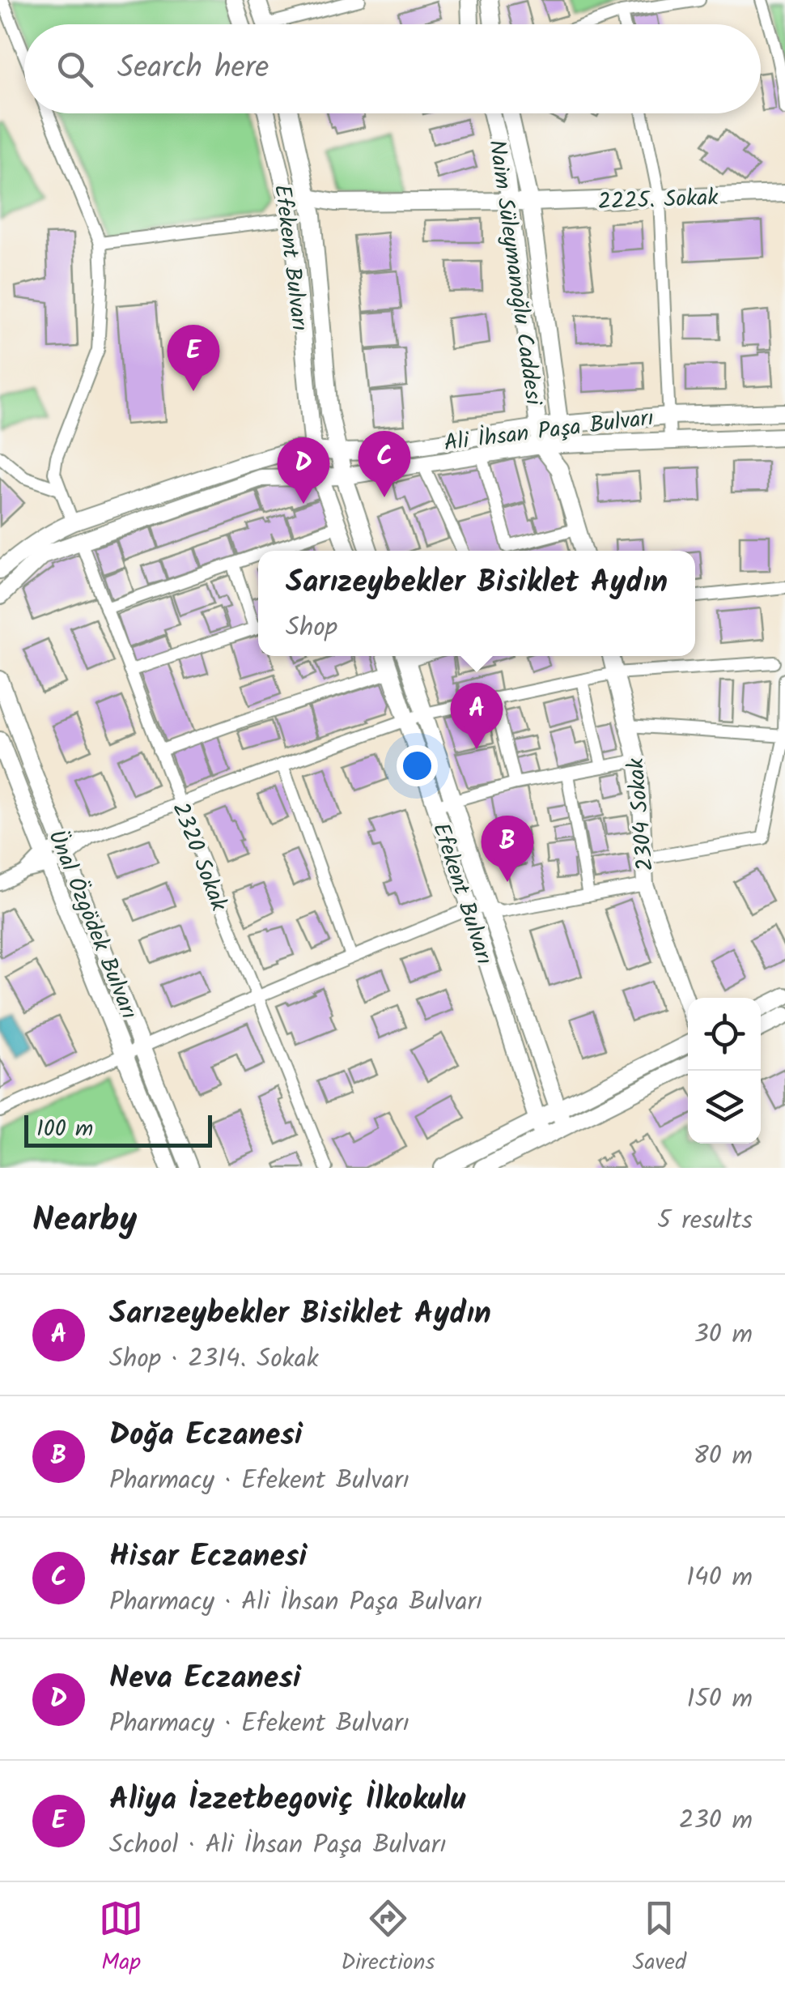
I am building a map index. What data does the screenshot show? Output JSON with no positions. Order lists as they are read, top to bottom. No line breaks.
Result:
{"streets":{"street":["2225. Sokak","Efekent Bulvarı","Naim Süleymanoğlu Caddesi","Ali İhsan Paşa Bulvarı","2304 Sokak","2320 Sokak","Ünal Özgödek Bulvarı"]},"crossings":[["2225. Sokak","Efekent Bulvarı"],["2225. Sokak","Naim Süleymanoğlu Caddesi"],["Efekent Bulvarı","Ali İhsan Paşa Bulvarı"],["Naim Süleymanoğlu Caddesi","Ali İhsan Paşa Bulvarı"],["Ali İhsan Paşa Bulvarı","2320 Sokak"]],"scale_bar":"100 m","page":{"search":"Search here","pins":["E","C","D","A","B"],"popup":["Sarızeybekler Bisiklet Aydın","Shop"],"scale":"100 m","heading":["Nearby","5 results"],"list":[{"mark":"A","name":"Sarızeybekler Bisiklet Aydın","note":"Shop · 2314. Sokak","value":"30 m"},{"mark":"B","name":"Doğa Eczanesi","note":"Pharmacy · Efekent Bulvarı","value":"80 m"},{"mark":"C","name":"Hisar Eczanesi","note":"Pharmacy · Ali İhsan Paşa Bulvarı","value":"140 m"},{"mark":"D","name":"Neva Eczanesi","note":"Pharmacy · Efekent Bulvarı","value":"150 m"},{"mark":"E","name":"Aliya İzzetbegoviç İlkokulu","note":"School · Ali İhsan Paşa Bulvarı","value":"230 m"}],"nav":["Map","Directions","Saved"]}}
